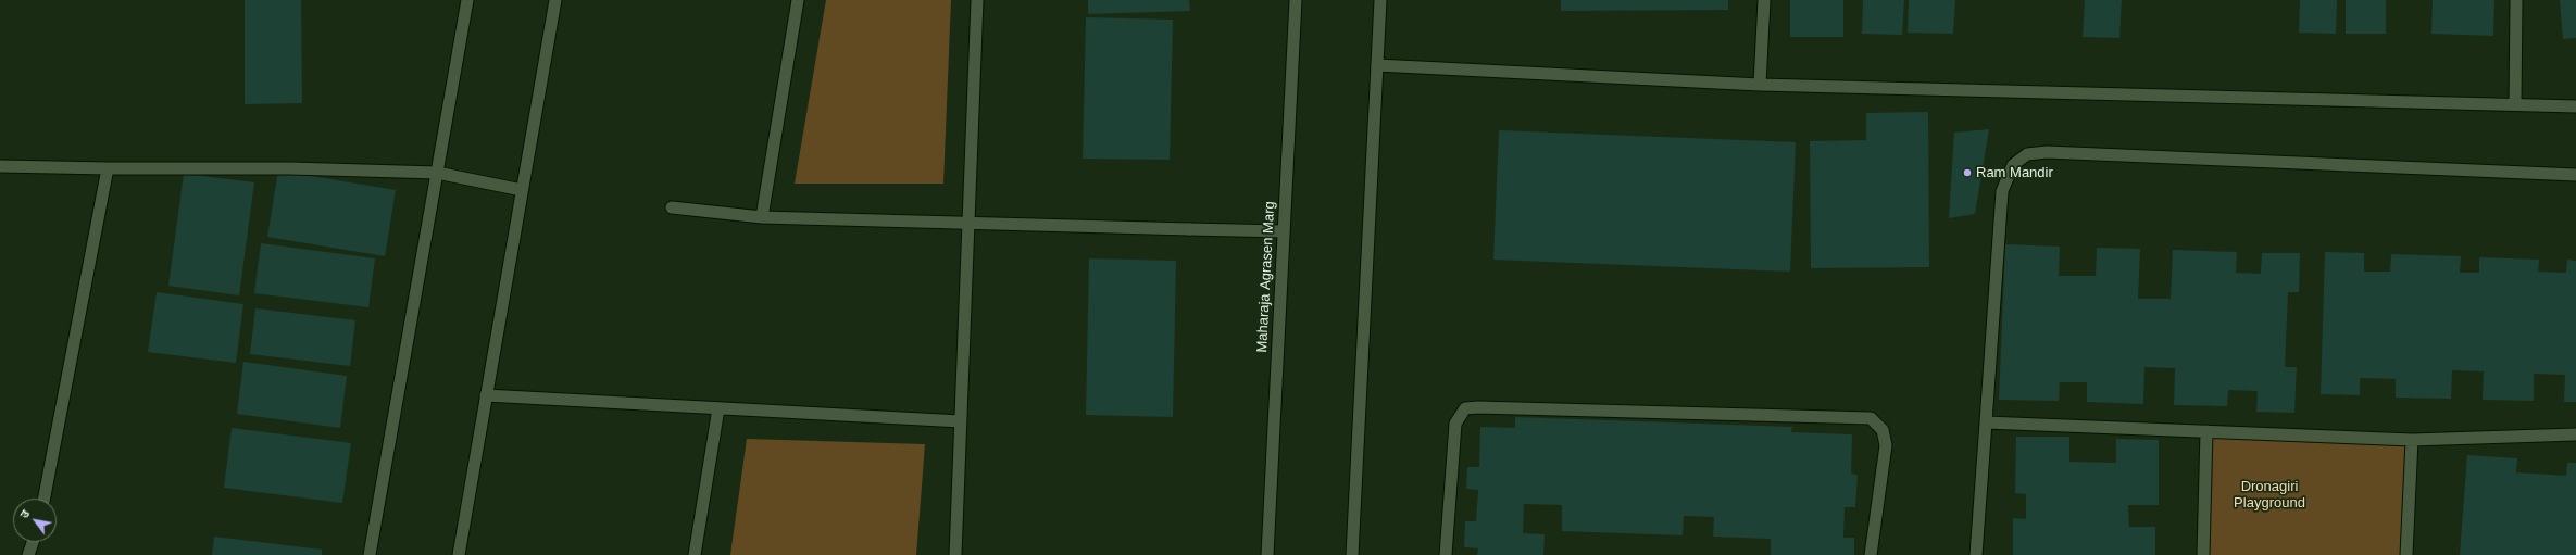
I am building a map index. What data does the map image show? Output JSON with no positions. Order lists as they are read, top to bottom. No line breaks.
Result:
{"streets":{"street":["Maharaja Agrasen Marg"]},"parks":["Dronagiri Playground"],"places":["Ram Mandir"],"north":"top left"}
